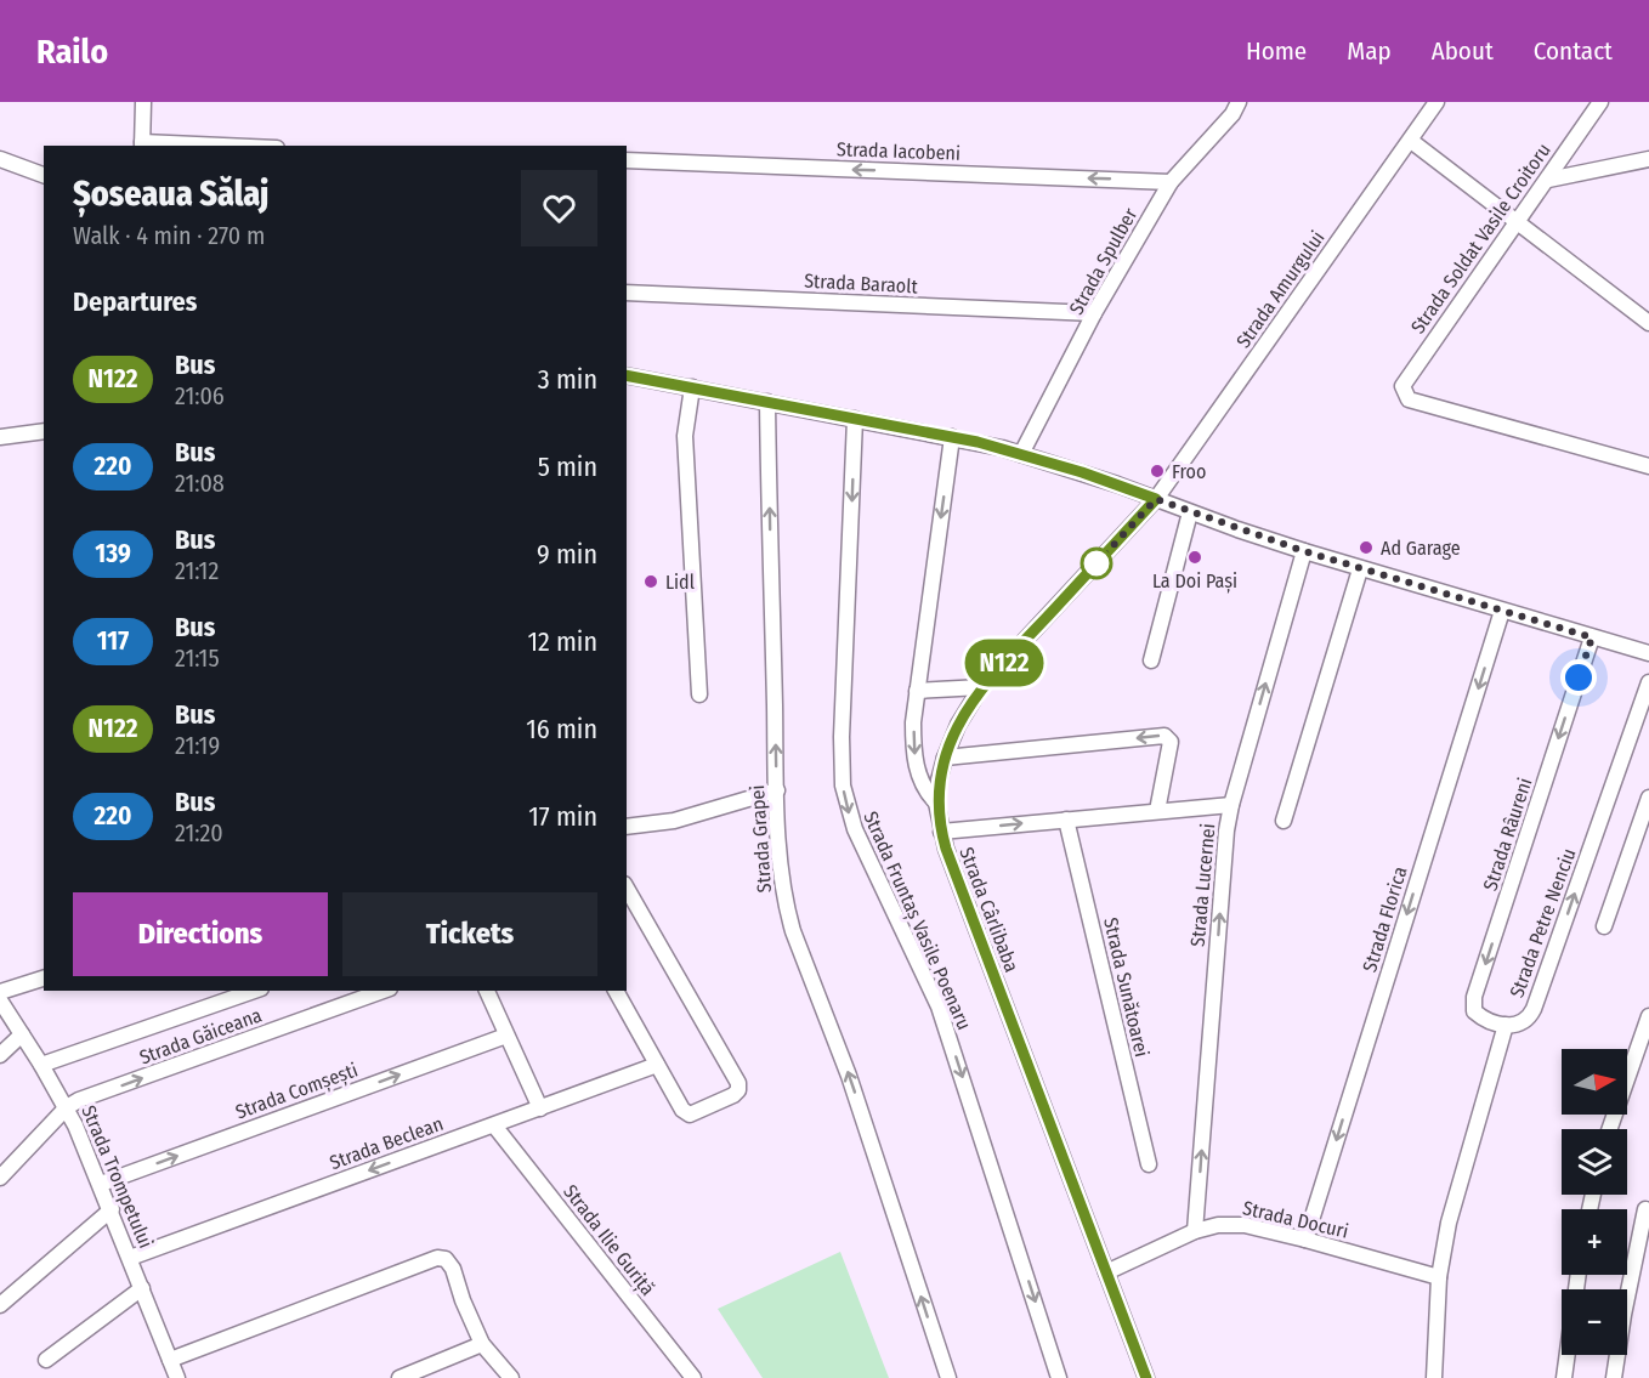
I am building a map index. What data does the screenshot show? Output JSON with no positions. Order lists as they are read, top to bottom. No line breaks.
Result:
{"streets":{"street":["Strada Iacobeni","Strada Soldat Vasile Croitoru","Strada Spulber","Strada Baraolt","Strada Amurgului","Strada Râureni","Strada Grapei","Strada Lucernei","Strada Cârlibaba","Strada Florica","Strada Fruntaș Vasile Poenaru","Strada Petre Nenciu","Strada Sunătoarei","Strada Găiceana","Strada Comșești","Strada Beclean","Strada Trompetului","Strada Docuri","Strada Ilie Guriță"]},"crossings":[["Strada Iacobeni","Strada Spulber"],["Strada Spulber","Strada Baraolt"],["Strada Amurgului","Strada Cârlibaba"],["Strada Râureni","Strada Petre Nenciu"],["Strada Lucernei","Strada Docuri"],["Strada Cârlibaba","Strada Docuri"],["Strada Florica","Strada Docuri"],["Strada Găiceana","Strada Trompetului"],["Strada Comșești","Strada Trompetului"],["Strada Beclean","Strada Trompetului"],["Strada Beclean","Strada Ilie Guriță"]],"one_way":["Strada Iacobeni","Strada Grapei","Strada Cârlibaba","Strada Florica","Strada Fruntaș Vasile Poenaru","Strada Beclean"],"places":["Froo","Ad Garage","La Doi Pași","Lidl"],"lines":["bus line N122"],"north":"right","page":{"header":"Railo","nav":["Home","Map","About","Contact"],"on_map":"N122","heading":[["Șoseaua Sălaj","Walk · 4 min · 270 m"],"Departures"],"list":[{"mark":"N122","name":"Bus","note":"21:06","value":"3 min"},{"mark":"220","name":"Bus","note":"21:08","value":"5 min"},{"mark":"139","name":"Bus","note":"21:12","value":"9 min"},{"mark":"117","name":"Bus","note":"21:15","value":"12 min"},{"mark":"N122","name":"Bus","note":"21:19","value":"16 min"},{"mark":"220","name":"Bus","note":"21:20","value":"17 min"}],"buttons":["Directions","Tickets"],"map_buttons":["+","−"]}}
